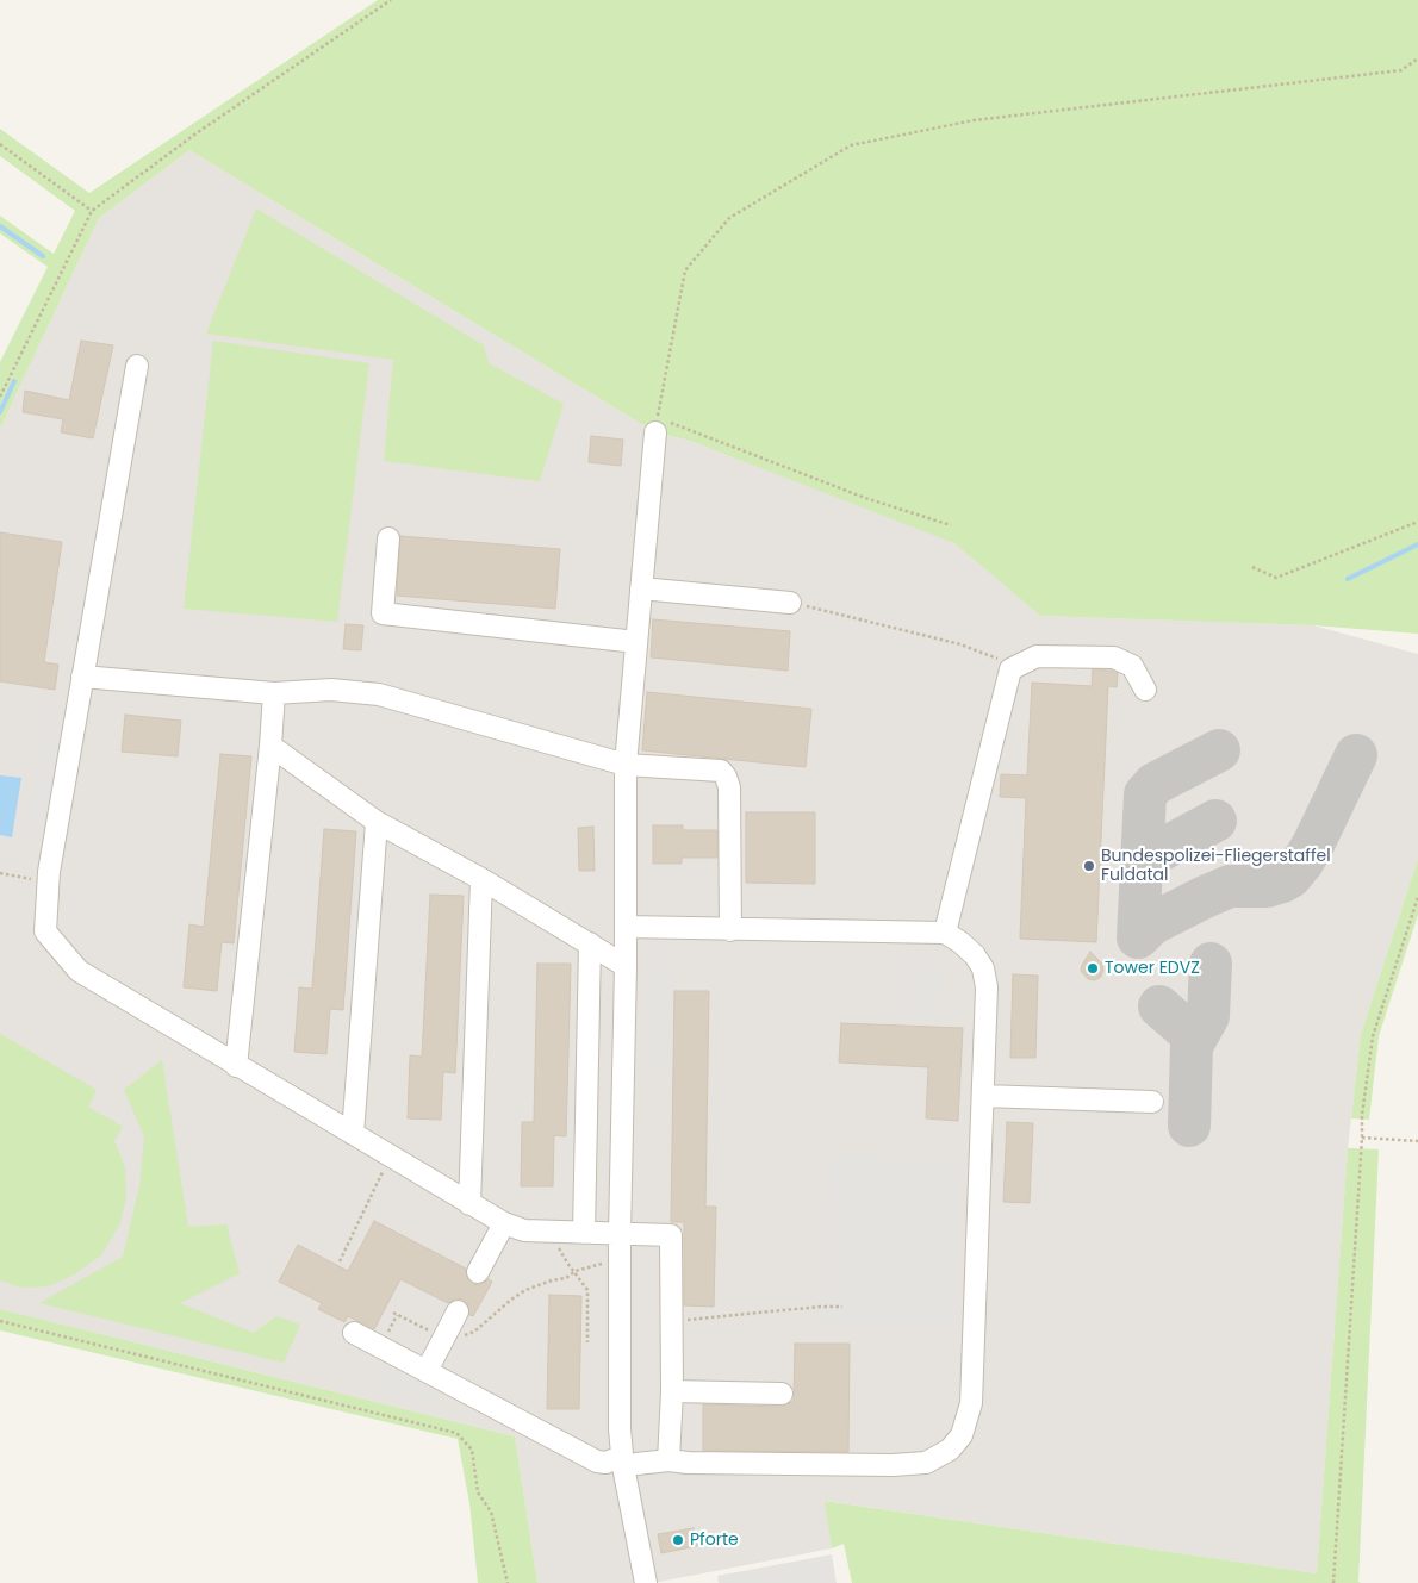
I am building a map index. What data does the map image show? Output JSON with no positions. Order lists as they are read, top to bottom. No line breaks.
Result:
{"places":["Bundespolizei-Fliegerstaffel Fuldatal","Tower EDVZ","Pforte"]}
